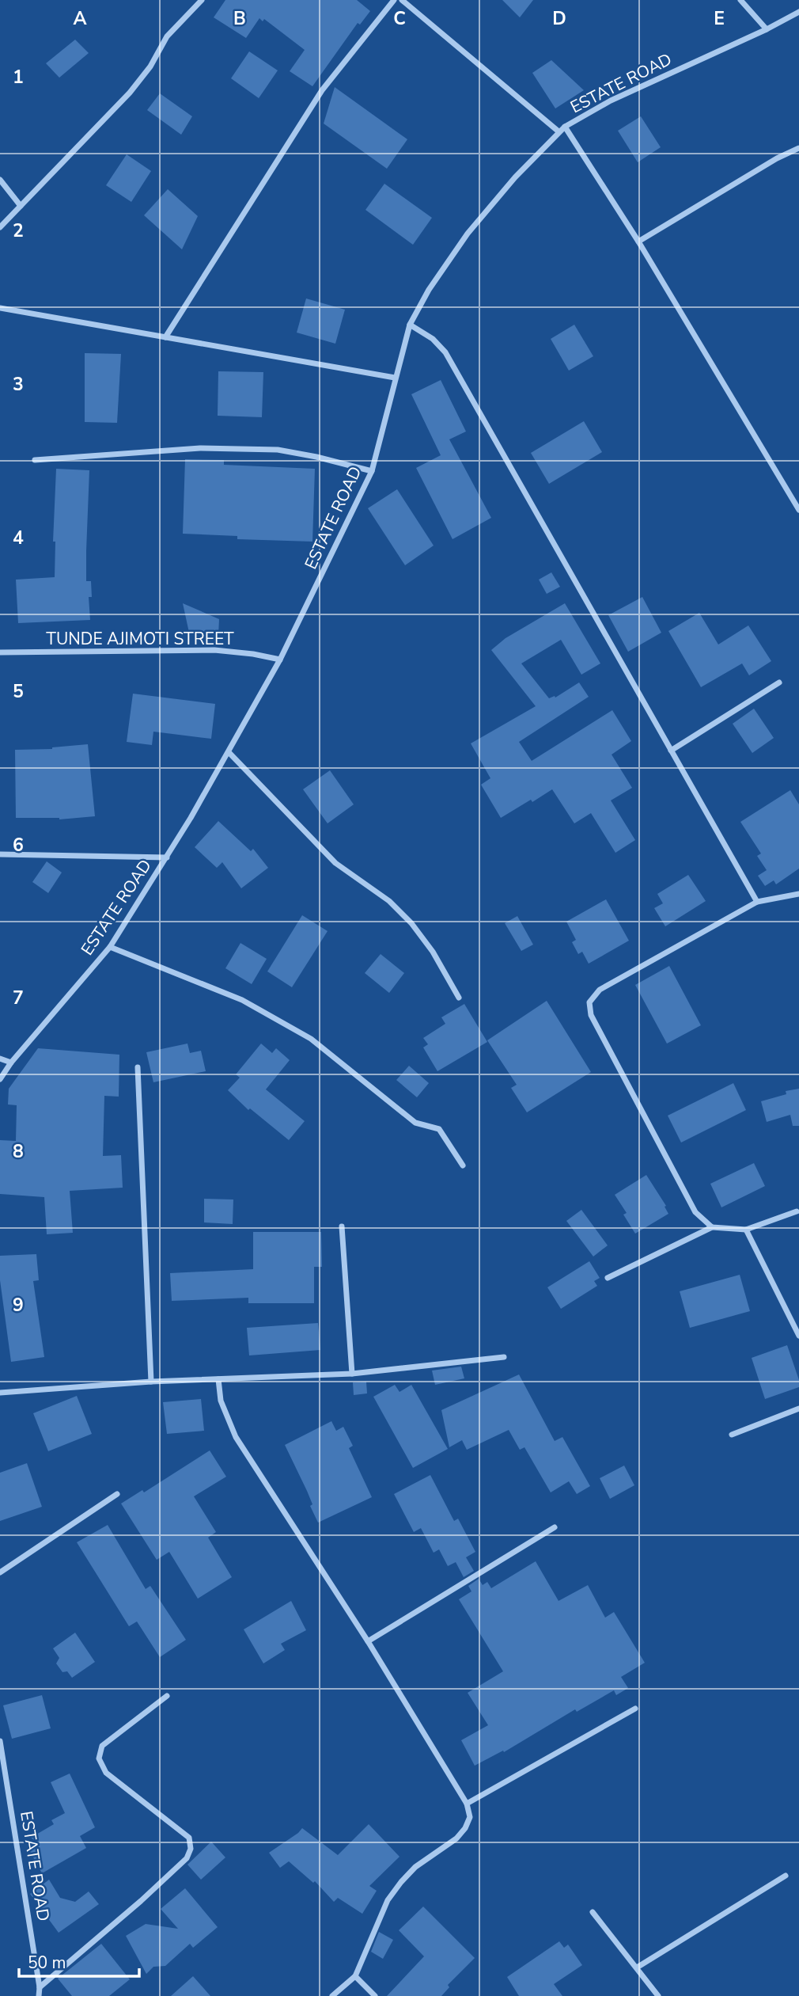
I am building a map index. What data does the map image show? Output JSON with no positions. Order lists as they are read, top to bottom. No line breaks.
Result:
{"streets":{"street":["ESTATE ROAD","TUNDE AJIMOTI STREET"]},"crossings":[["ESTATE ROAD","TUNDE AJIMOTI STREET"]],"scale_bar":"50 m","grid":{"columns":["A","B","C","D","E"],"rows":["1","2","3","4","5","6","7","8","9"]}}
